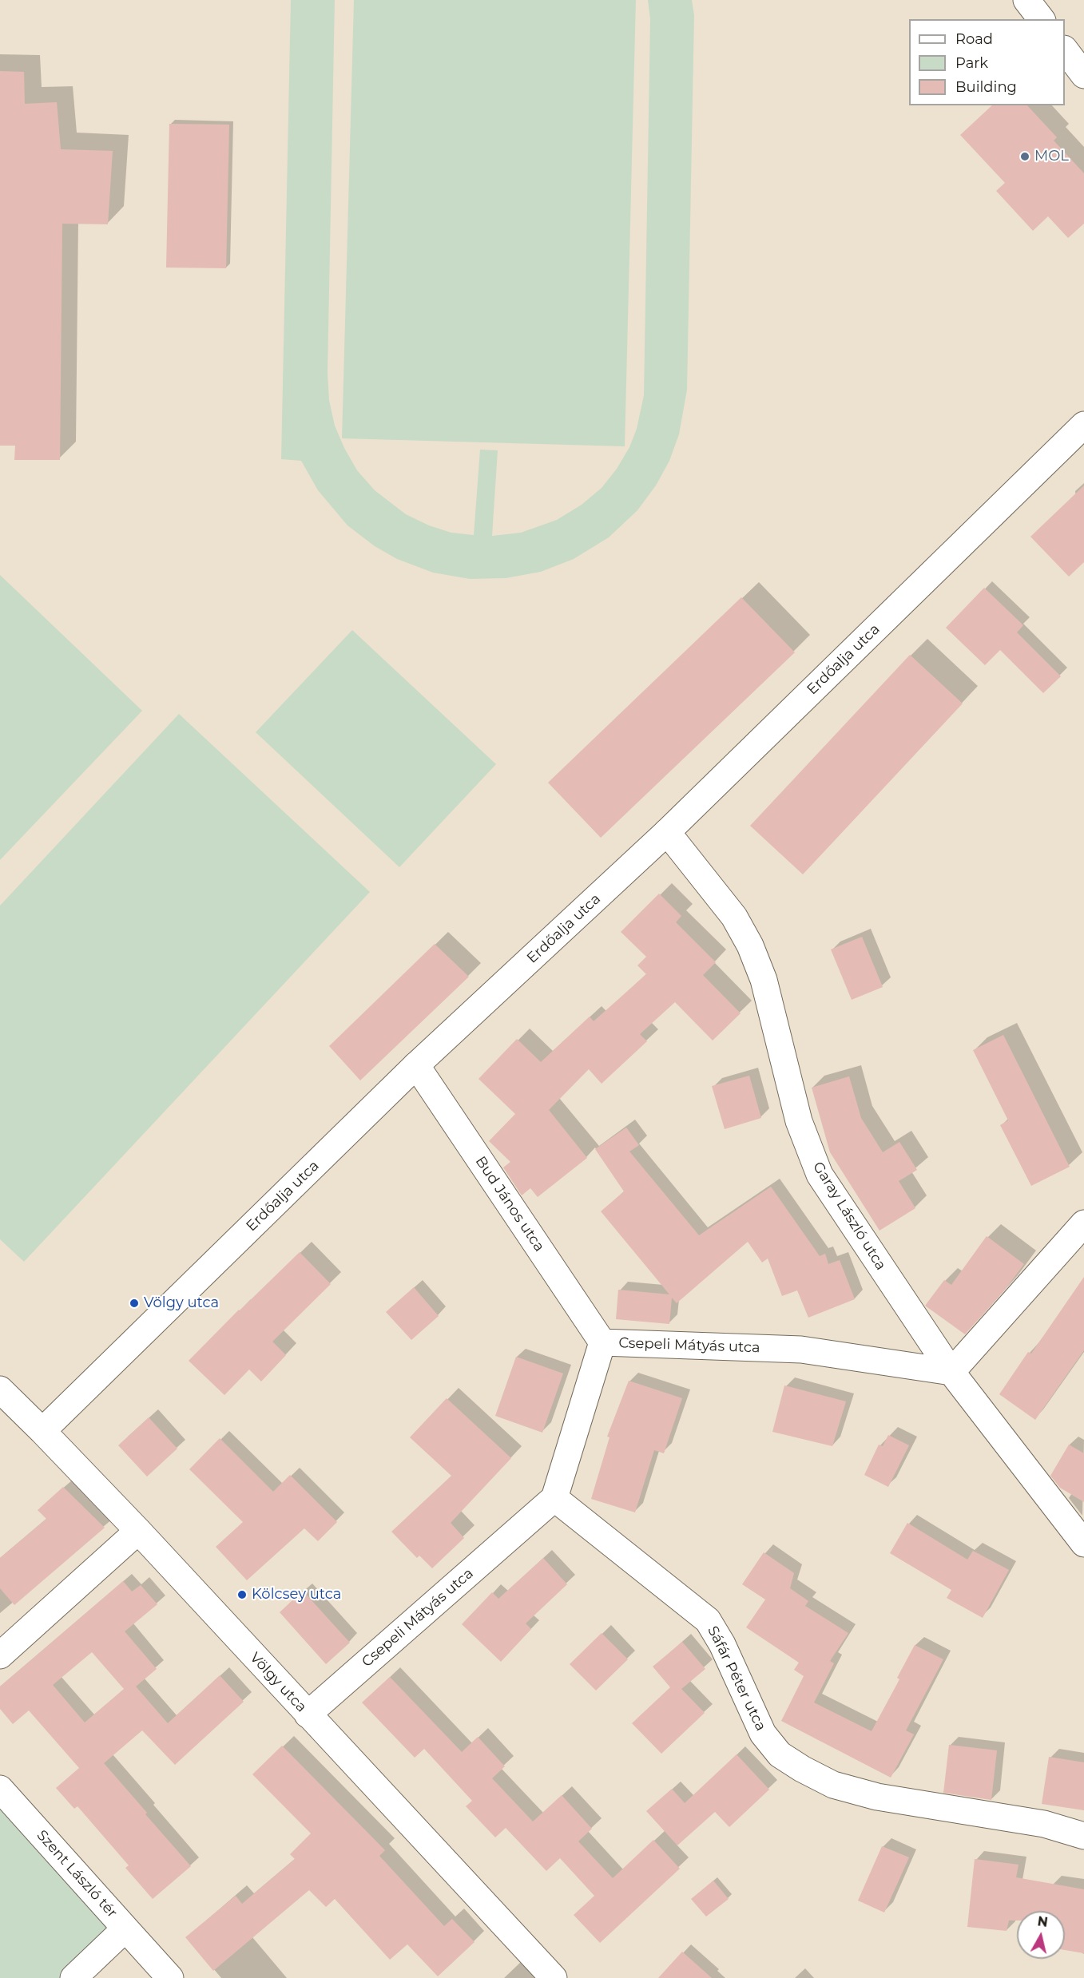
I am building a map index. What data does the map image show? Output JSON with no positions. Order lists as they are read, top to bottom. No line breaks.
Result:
{"streets":{"street":["Erdőalja utca","Bud János utca","Garay László utca","Csepeli Mátyás utca","Sáfár Péter utca","Völgy utca","Szent László tér"]},"crossings":[["Erdőalja utca","Bud János utca"],["Erdőalja utca","Garay László utca"],["Erdőalja utca","Völgy utca"],["Bud János utca","Csepeli Mátyás utca"],["Garay László utca","Csepeli Mátyás utca"],["Csepeli Mátyás utca","Sáfár Péter utca"],["Csepeli Mátyás utca","Völgy utca"]],"places":["MOL","Völgy utca","Kölcsey utca"],"legend":["Road","Park","Building"],"north":"top"}
